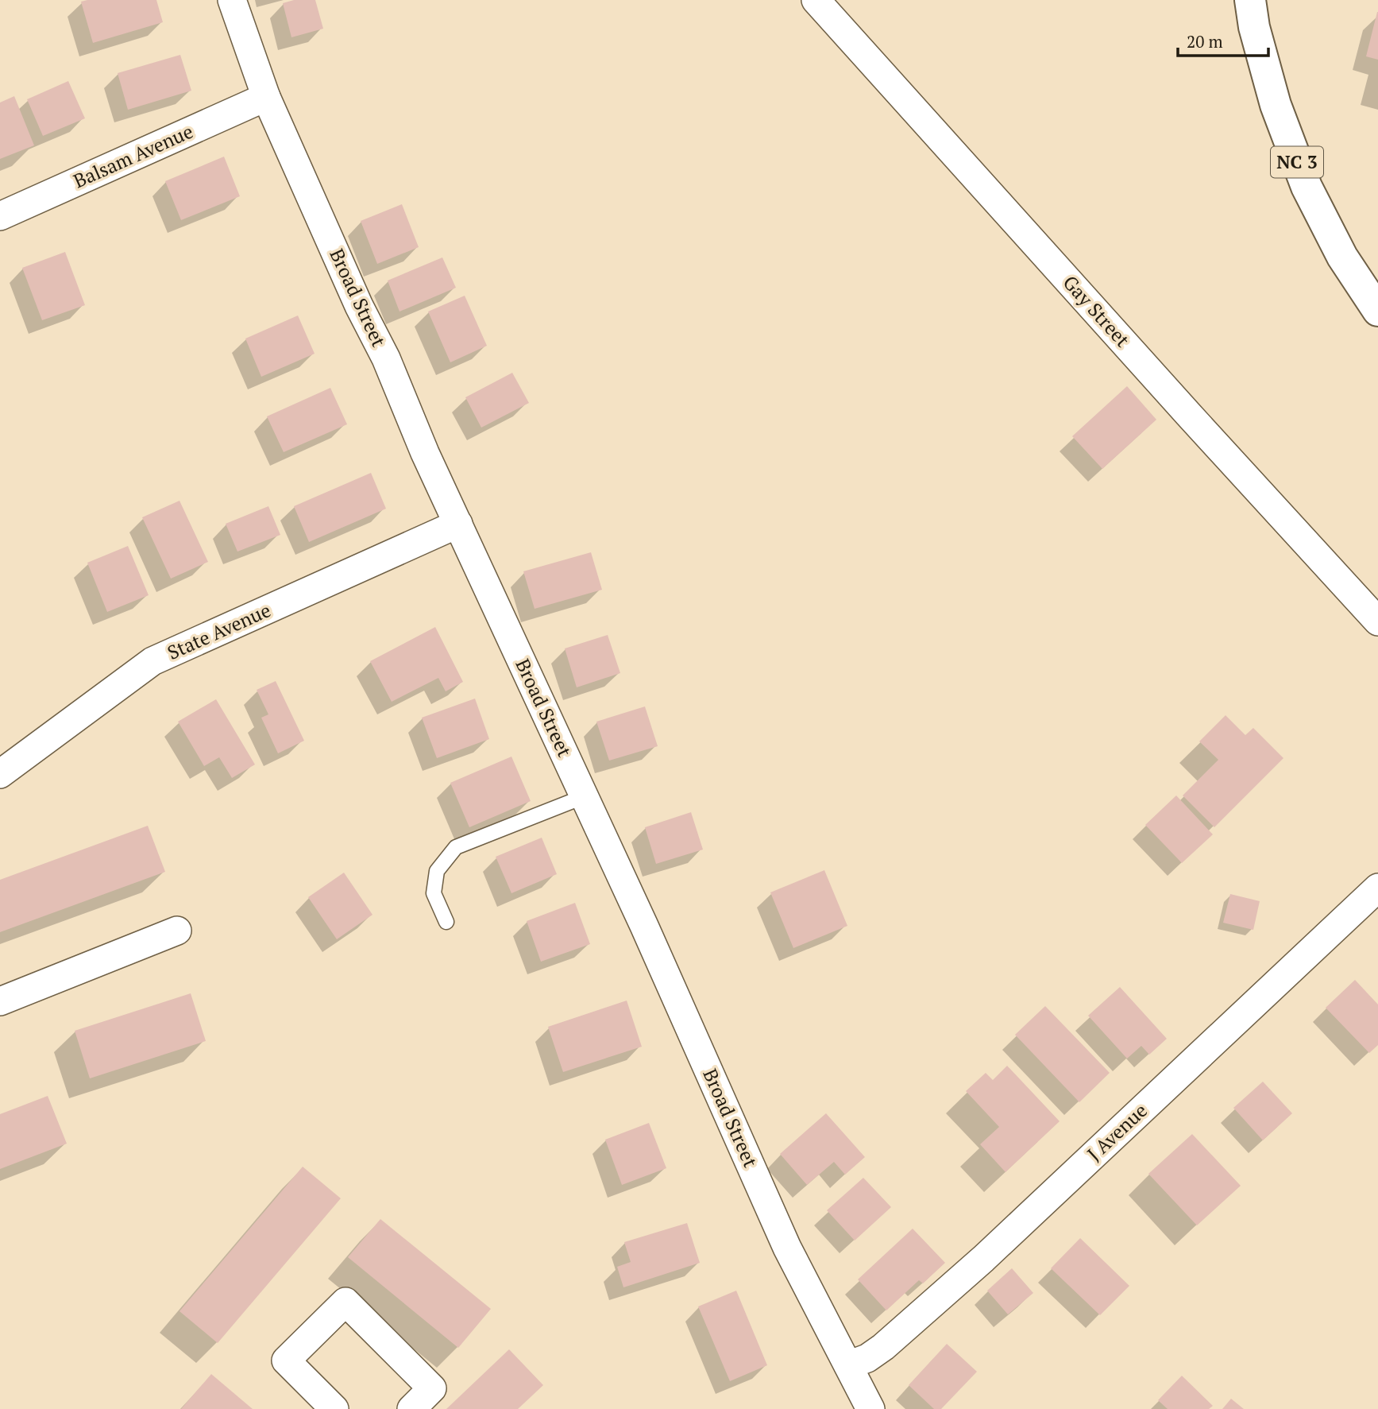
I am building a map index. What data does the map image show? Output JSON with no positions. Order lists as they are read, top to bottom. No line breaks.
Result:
{"streets":{"main road":["NC 3"],"street":["Balsam Avenue","Broad Street","Gay Street","State Avenue","J Avenue"]},"crossings":[["Balsam Avenue","Broad Street"],["Broad Street","State Avenue"],["Broad Street","J Avenue"]],"scale_bar":"20 m"}
